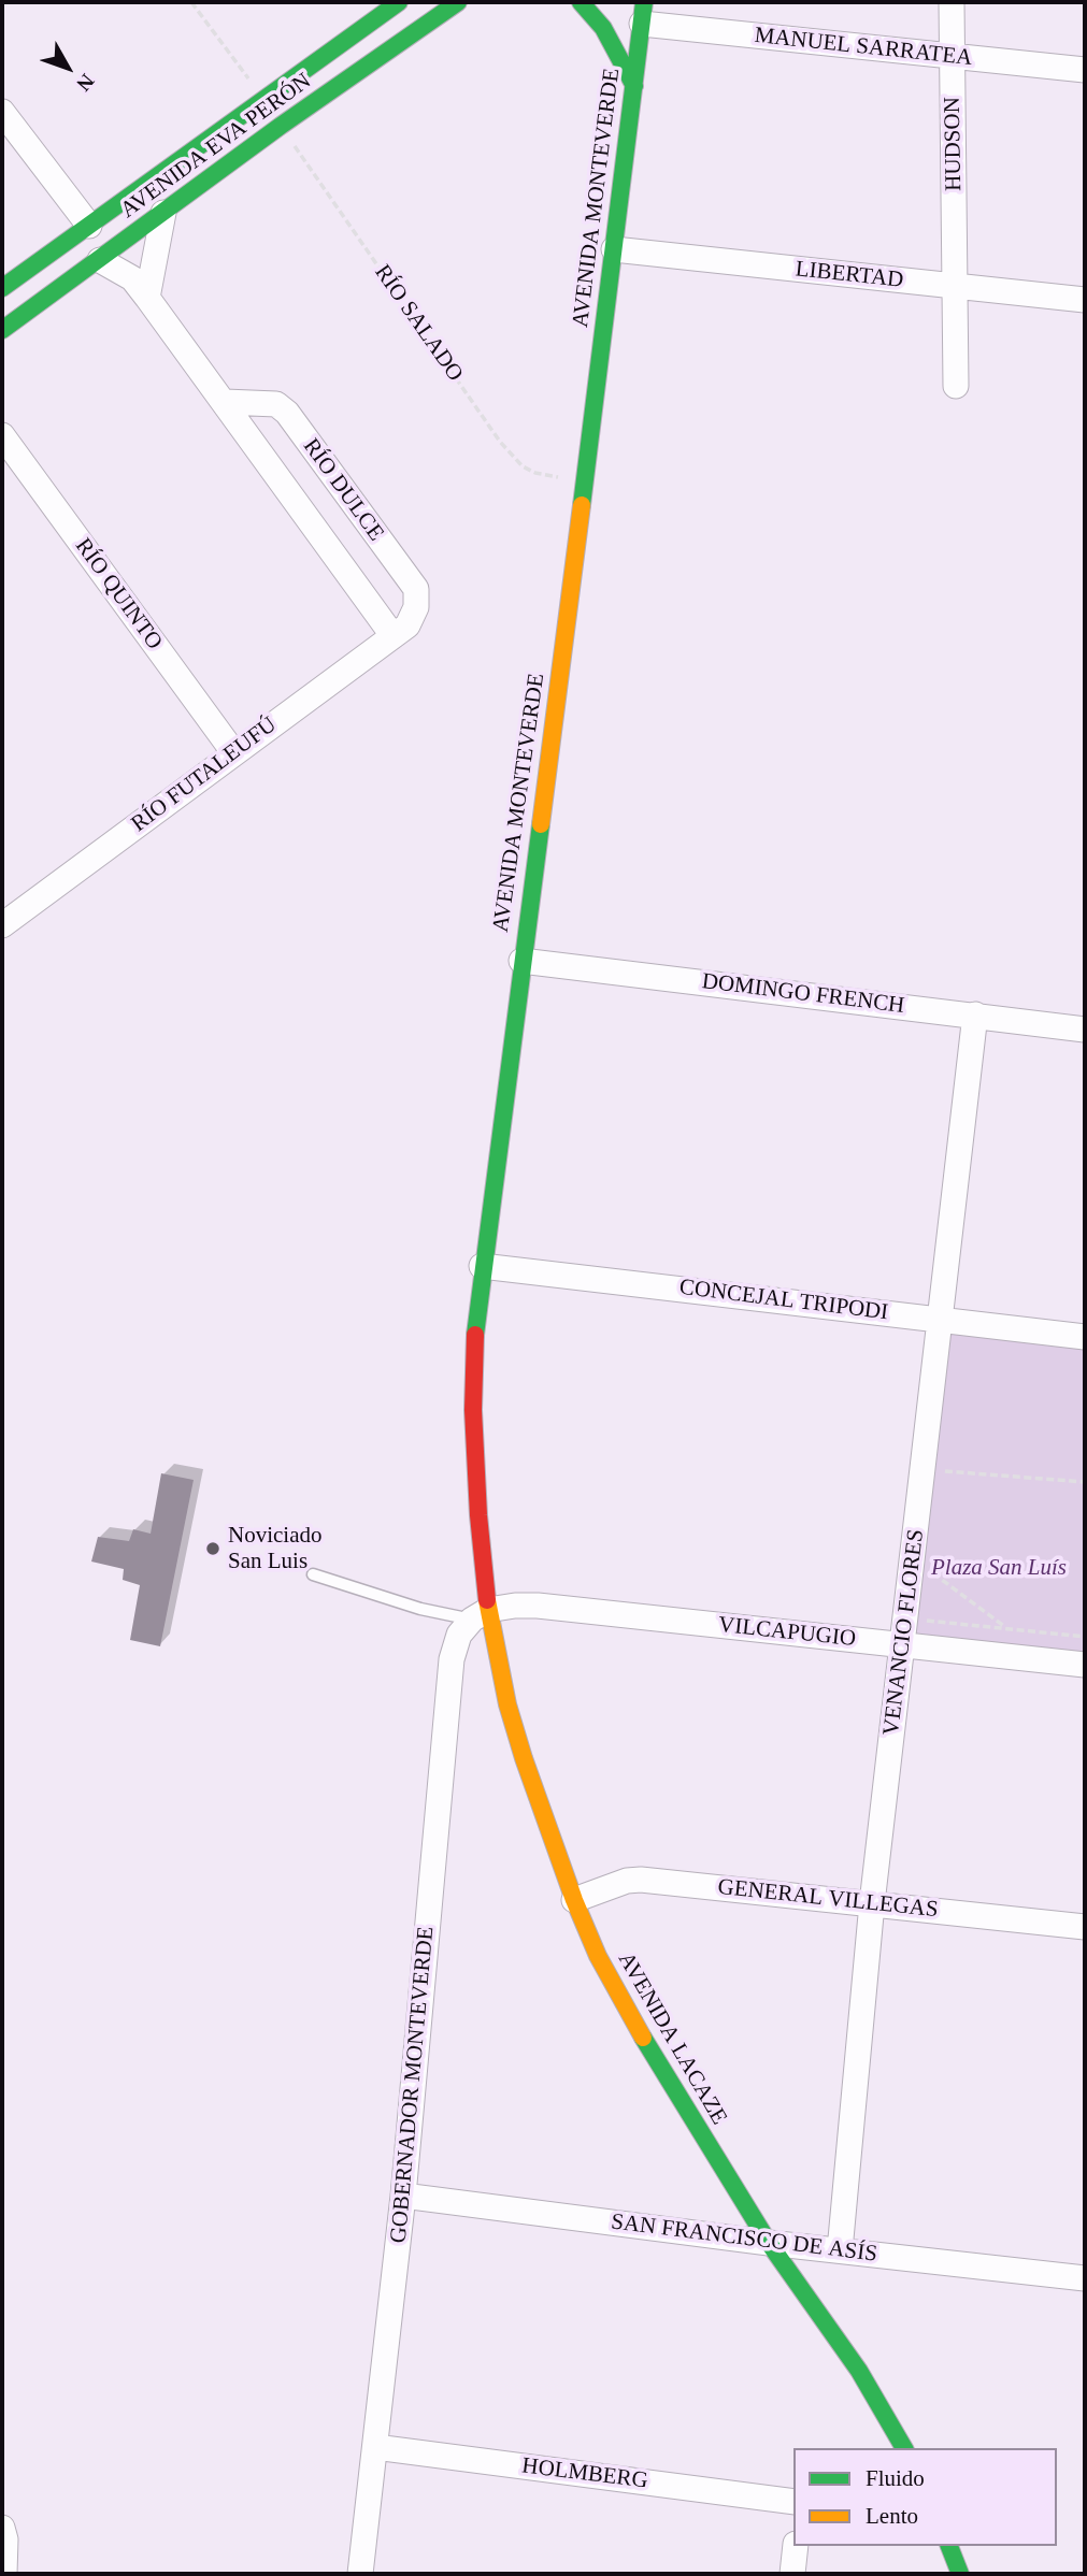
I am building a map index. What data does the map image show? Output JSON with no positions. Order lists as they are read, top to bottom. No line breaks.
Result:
{"streets":{"main road":["AVENIDA EVA PERÓN","AVENIDA MONTEVERDE","AVENIDA LACAZE"],"street":["MANUEL SARRATEA","HUDSON","LIBERTAD","RÍO DULCE","RÍO QUINTO","RÍO FUTALEUFÚ","DOMINGO FRENCH","CONCEJAL TRIPODI","VILCAPUGIO","VENANCIO FLORES","GENERAL VILLEGAS","GOBERNADOR MONTEVERDE","SAN FRANCISCO DE ASÍS","HOLMBERG"],"path":["RÍO SALADO"]},"crossings":[["MANUEL SARRATEA","HUDSON"],["MANUEL SARRATEA","AVENIDA MONTEVERDE"],["HUDSON","LIBERTAD"],["AVENIDA EVA PERÓN","RÍO SALADO"],["AVENIDA EVA PERÓN","RÍO DULCE"],["AVENIDA MONTEVERDE","LIBERTAD"],["AVENIDA MONTEVERDE","RÍO SALADO"],["AVENIDA MONTEVERDE","DOMINGO FRENCH"],["AVENIDA MONTEVERDE","CONCEJAL TRIPODI"],["AVENIDA MONTEVERDE","VILCAPUGIO"],["AVENIDA MONTEVERDE","AVENIDA LACAZE"],["AVENIDA MONTEVERDE","GOBERNADOR MONTEVERDE"],["RÍO DULCE","RÍO FUTALEUFÚ"],["RÍO QUINTO","RÍO FUTALEUFÚ"],["DOMINGO FRENCH","VENANCIO FLORES"],["CONCEJAL TRIPODI","VENANCIO FLORES"],["VILCAPUGIO","VENANCIO FLORES"],["VILCAPUGIO","AVENIDA LACAZE"],["VILCAPUGIO","GOBERNADOR MONTEVERDE"],["VENANCIO FLORES","GENERAL VILLEGAS"],["VENANCIO FLORES","SAN FRANCISCO DE ASÍS"],["GENERAL VILLEGAS","AVENIDA LACAZE"],["AVENIDA LACAZE","GOBERNADOR MONTEVERDE"],["AVENIDA LACAZE","SAN FRANCISCO DE ASÍS"],["GOBERNADOR MONTEVERDE","SAN FRANCISCO DE ASÍS"],["GOBERNADOR MONTEVERDE","HOLMBERG"]],"parks":["Plaza San Luís"],"places":["Noviciado San Luis"],"legend":["Fluido","Lento"],"north":"bottom right"}
